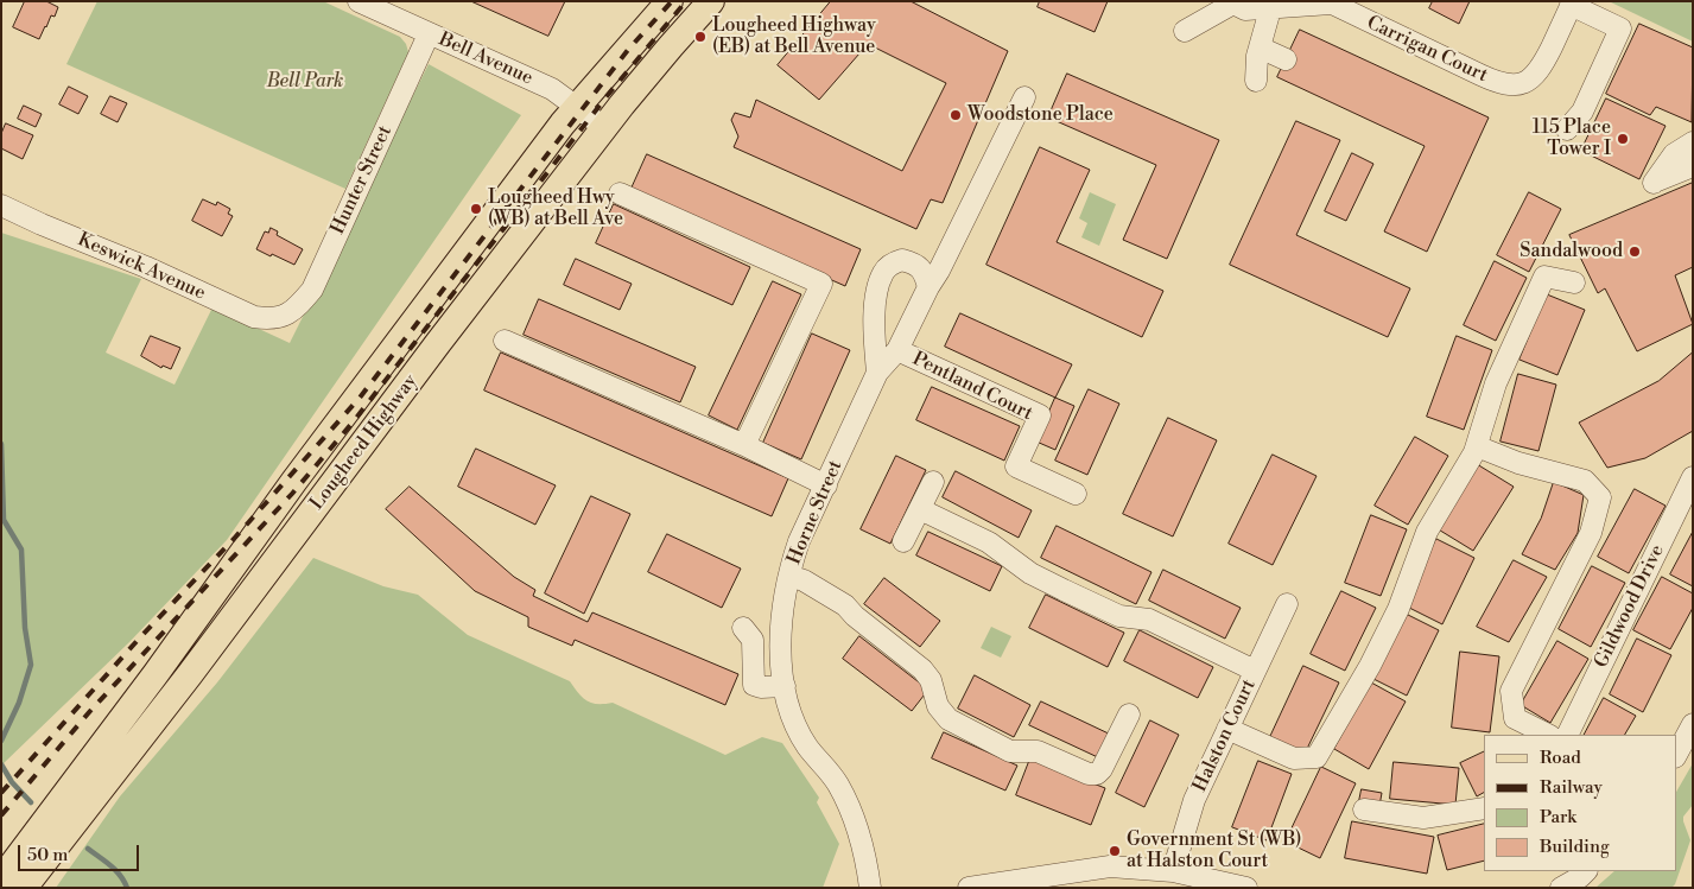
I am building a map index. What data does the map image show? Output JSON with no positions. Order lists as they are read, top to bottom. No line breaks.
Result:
{"streets":{"main road":["Lougheed Highway"],"street":["Carrigan Court","Bell Avenue","Hunter Street","Keswick Avenue","Pentland Court","Horne Street","Gildwood Drive","Halston Court"]},"crossings":[["Bell Avenue","Hunter Street"],["Bell Avenue","Lougheed Highway"],["Hunter Street","Keswick Avenue"],["Pentland Court","Horne Street"]],"parks":["Bell Park"],"places":["Lougheed Highway (EB) at Bell Avenue","Woodstone Place","115 Place Tower I","Lougheed Hwy (WB) at Bell Ave","Sandalwood","Government St (WB) at Halston Court"],"legend":["Road","Railway","Park","Building"],"scale_bar":"50 m"}
